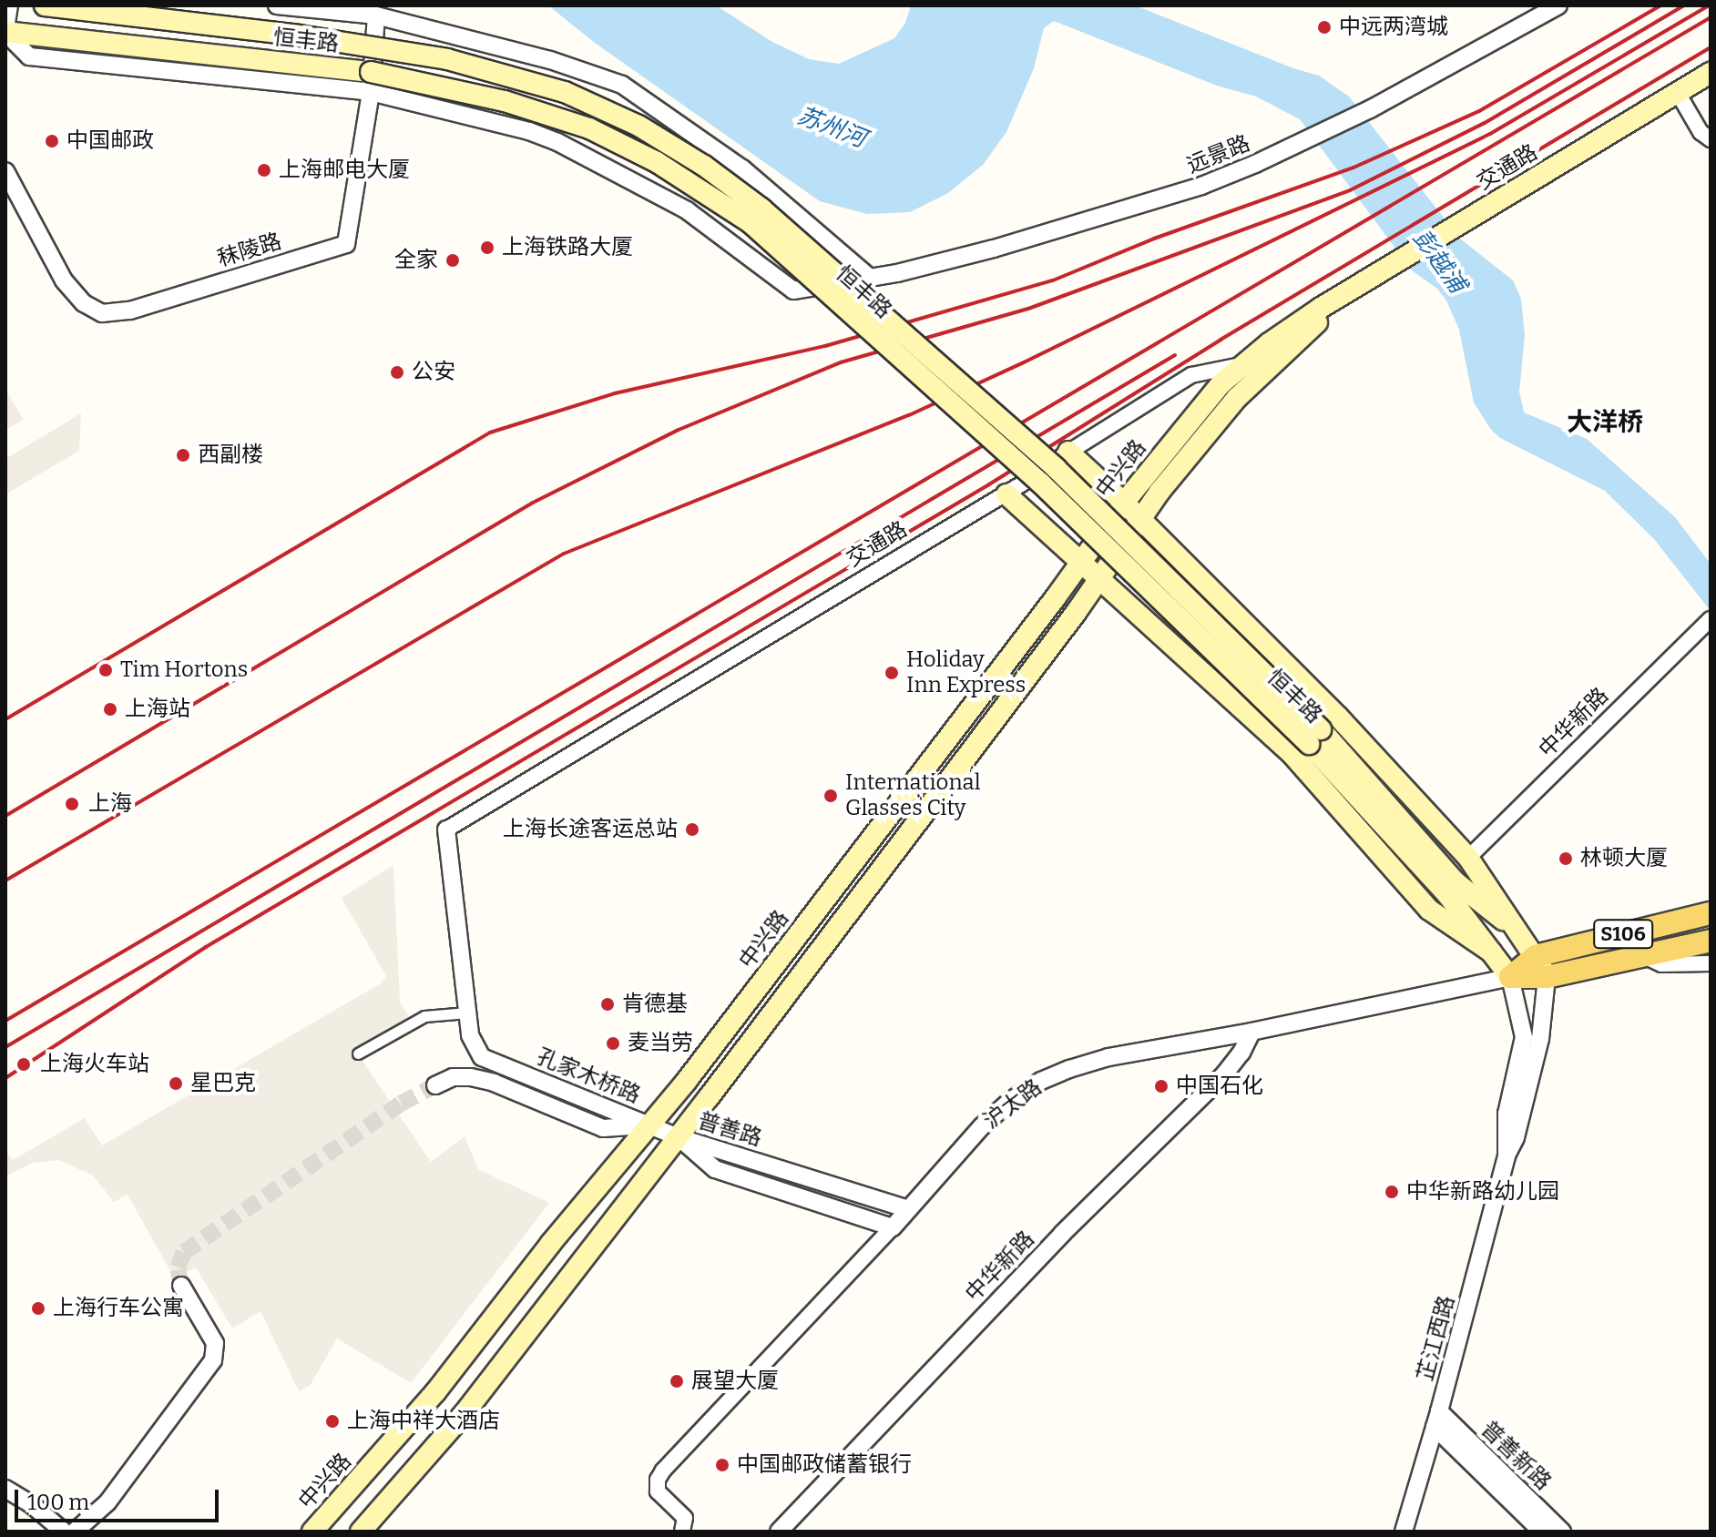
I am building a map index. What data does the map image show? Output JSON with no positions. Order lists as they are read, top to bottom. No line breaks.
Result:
{"streets":{"main road":["恒丰路","交通路","中兴路","S106","沪太路"],"street":["远景路","秣陵路","中华新路","孔家木桥路","普善路","芷江西路","普善新路"]},"crossings":[["恒丰路","远景路"],["恒丰路","交通路"],["恒丰路","中兴路"],["恒丰路","中华新路"],["恒丰路","沪太路"],["恒丰路","芷江西路"],["远景路","秣陵路"],["交通路","中兴路"],["中兴路","孔家木桥路"],["中兴路","普善路"],["中华新路","沪太路"],["孔家木桥路","普善路"],["沪太路","普善路"],["沪太路","芷江西路"],["芷江西路","普善新路"]],"districts":["大洋桥"],"water":["苏州河","彭越浦"],"places":["中远两湾城","中国邮政","上海邮电大厦","上海铁路大厦","全家","公安","西副楼","Tim Hortons","Holiday Inn Express","上海站","International Glasses City","上海","上海长途客运总站","林顿大厦","肯德基","麦当劳","上海火车站","星巴克","中国石化","中华新路幼儿园","上海行车公寓","展望大厦","上海中祥大酒店","中国邮政储蓄银行"],"scale_bar":"100 m"}
